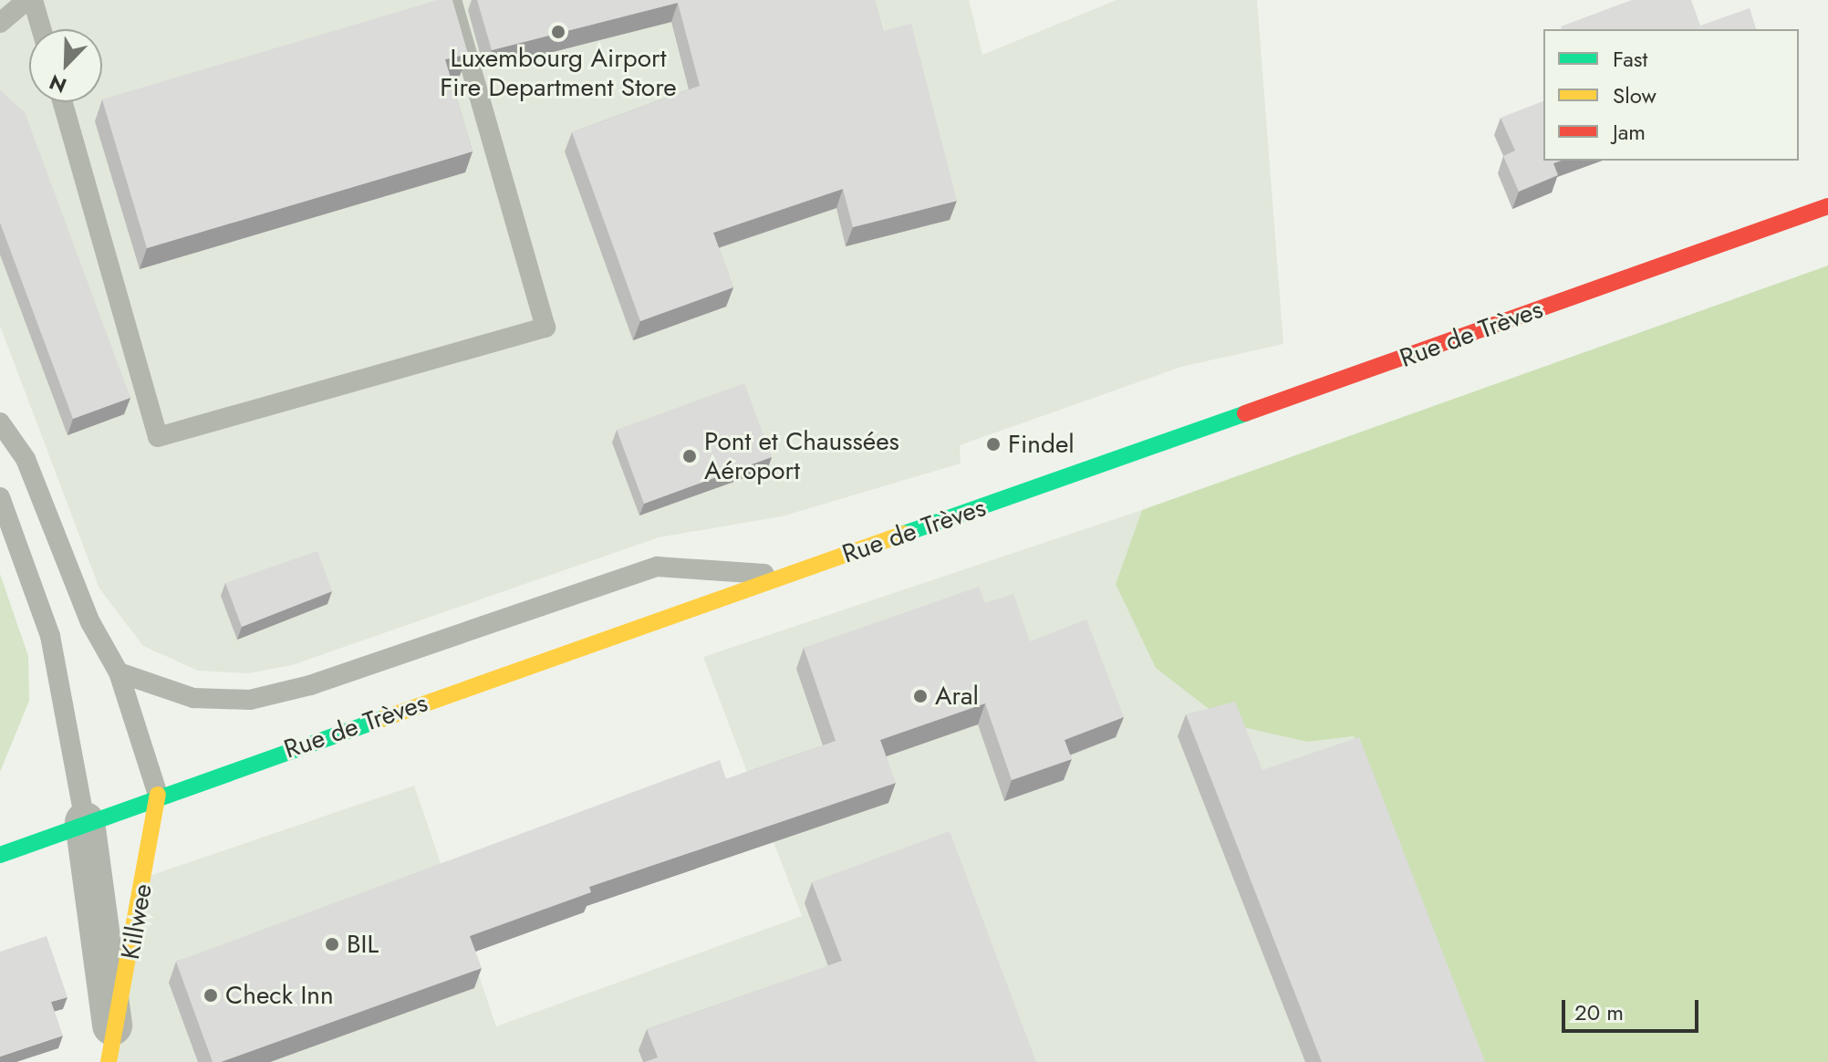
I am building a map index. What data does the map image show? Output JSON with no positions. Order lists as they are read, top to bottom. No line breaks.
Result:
{"streets":{"main road":["Rue de Trèves","Killwee"]},"crossings":[["Rue de Trèves","Killwee"]],"places":["Luxembourg Airport Fire Department Store","Findel","Pont et Chaussées Aéroport","Aral","BIL","Check Inn"],"legend":["Fast","Slow","Jam"],"scale_bar":"20 m","north":"bottom left"}
